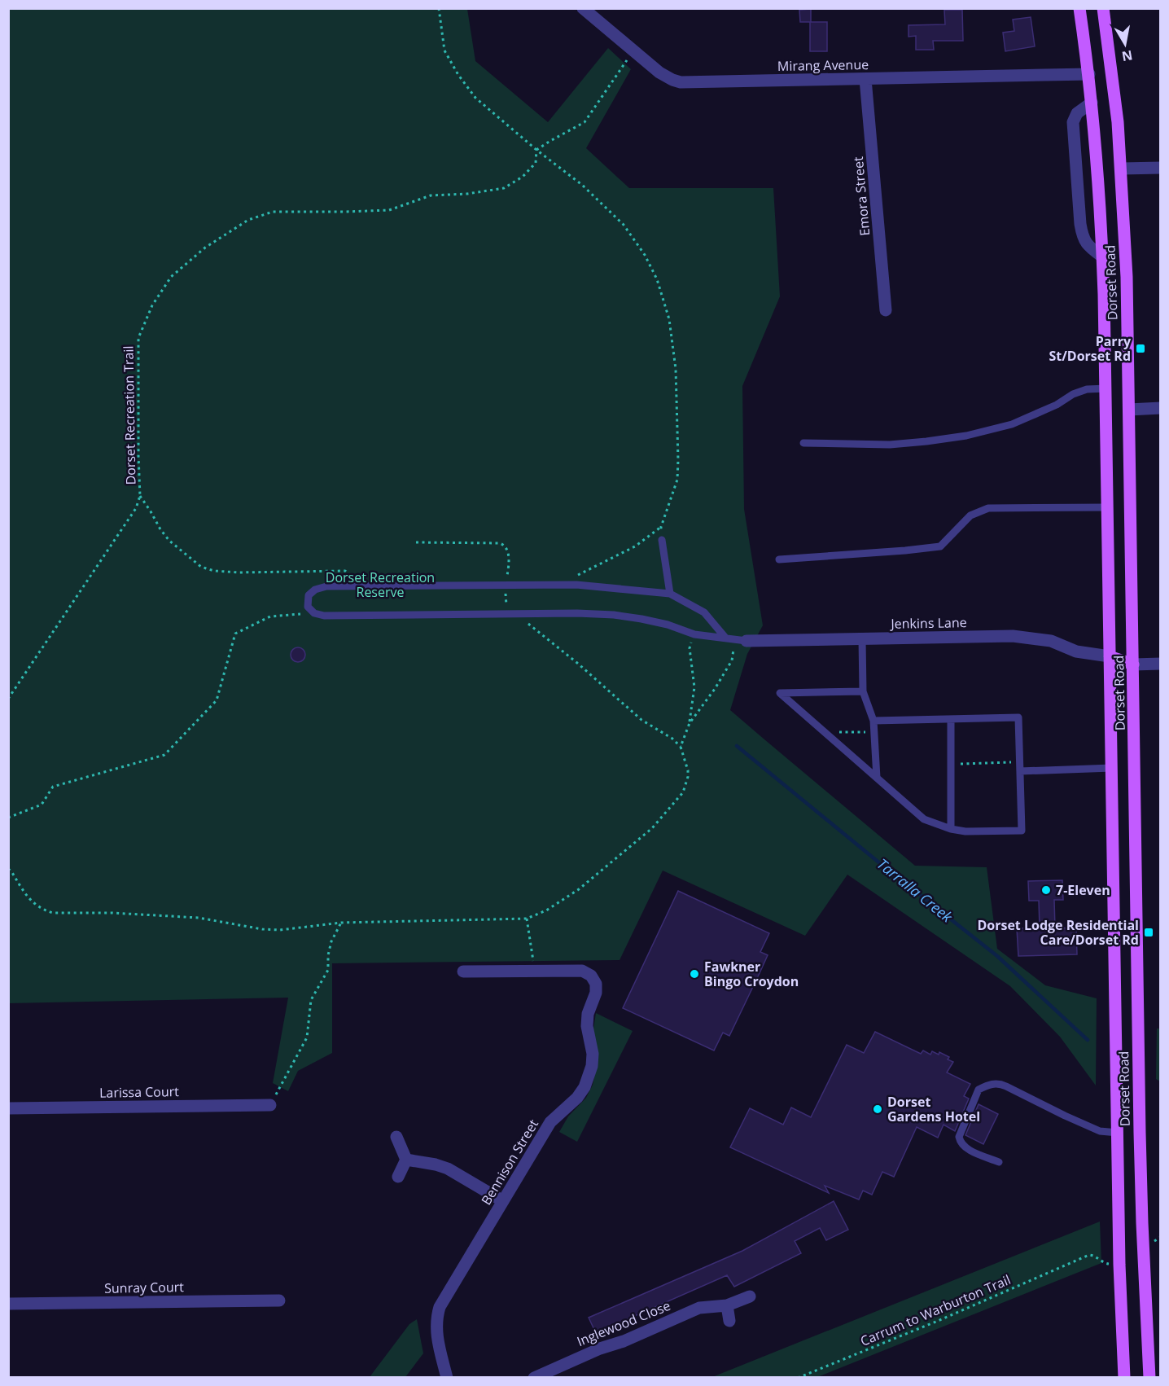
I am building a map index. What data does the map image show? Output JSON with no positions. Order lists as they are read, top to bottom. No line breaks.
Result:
{"streets":{"main road":["Dorset Road"],"street":["Mirang Avenue","Emora Street","Jenkins Lane","Larissa Court","Bennison Street","Sunray Court","Inglewood Close"],"path":["Dorset Recreation Trail","Carrum to Warburton Trail"]},"crossings":[["Mirang Avenue","Emora Street"],["Mirang Avenue","Dorset Road"],["Dorset Road","Jenkins Lane"]],"water":["Tarralla Creek"],"parks":["Dorset Recreation Reserve"],"places":{"transit":["Parry St/Dorset Rd","Dorset Lodge Residential Care/Dorset Rd"],"other":["7-Eleven","Fawkner Bingo Croydon","Dorset Gardens Hotel"]},"north":"bottom"}
